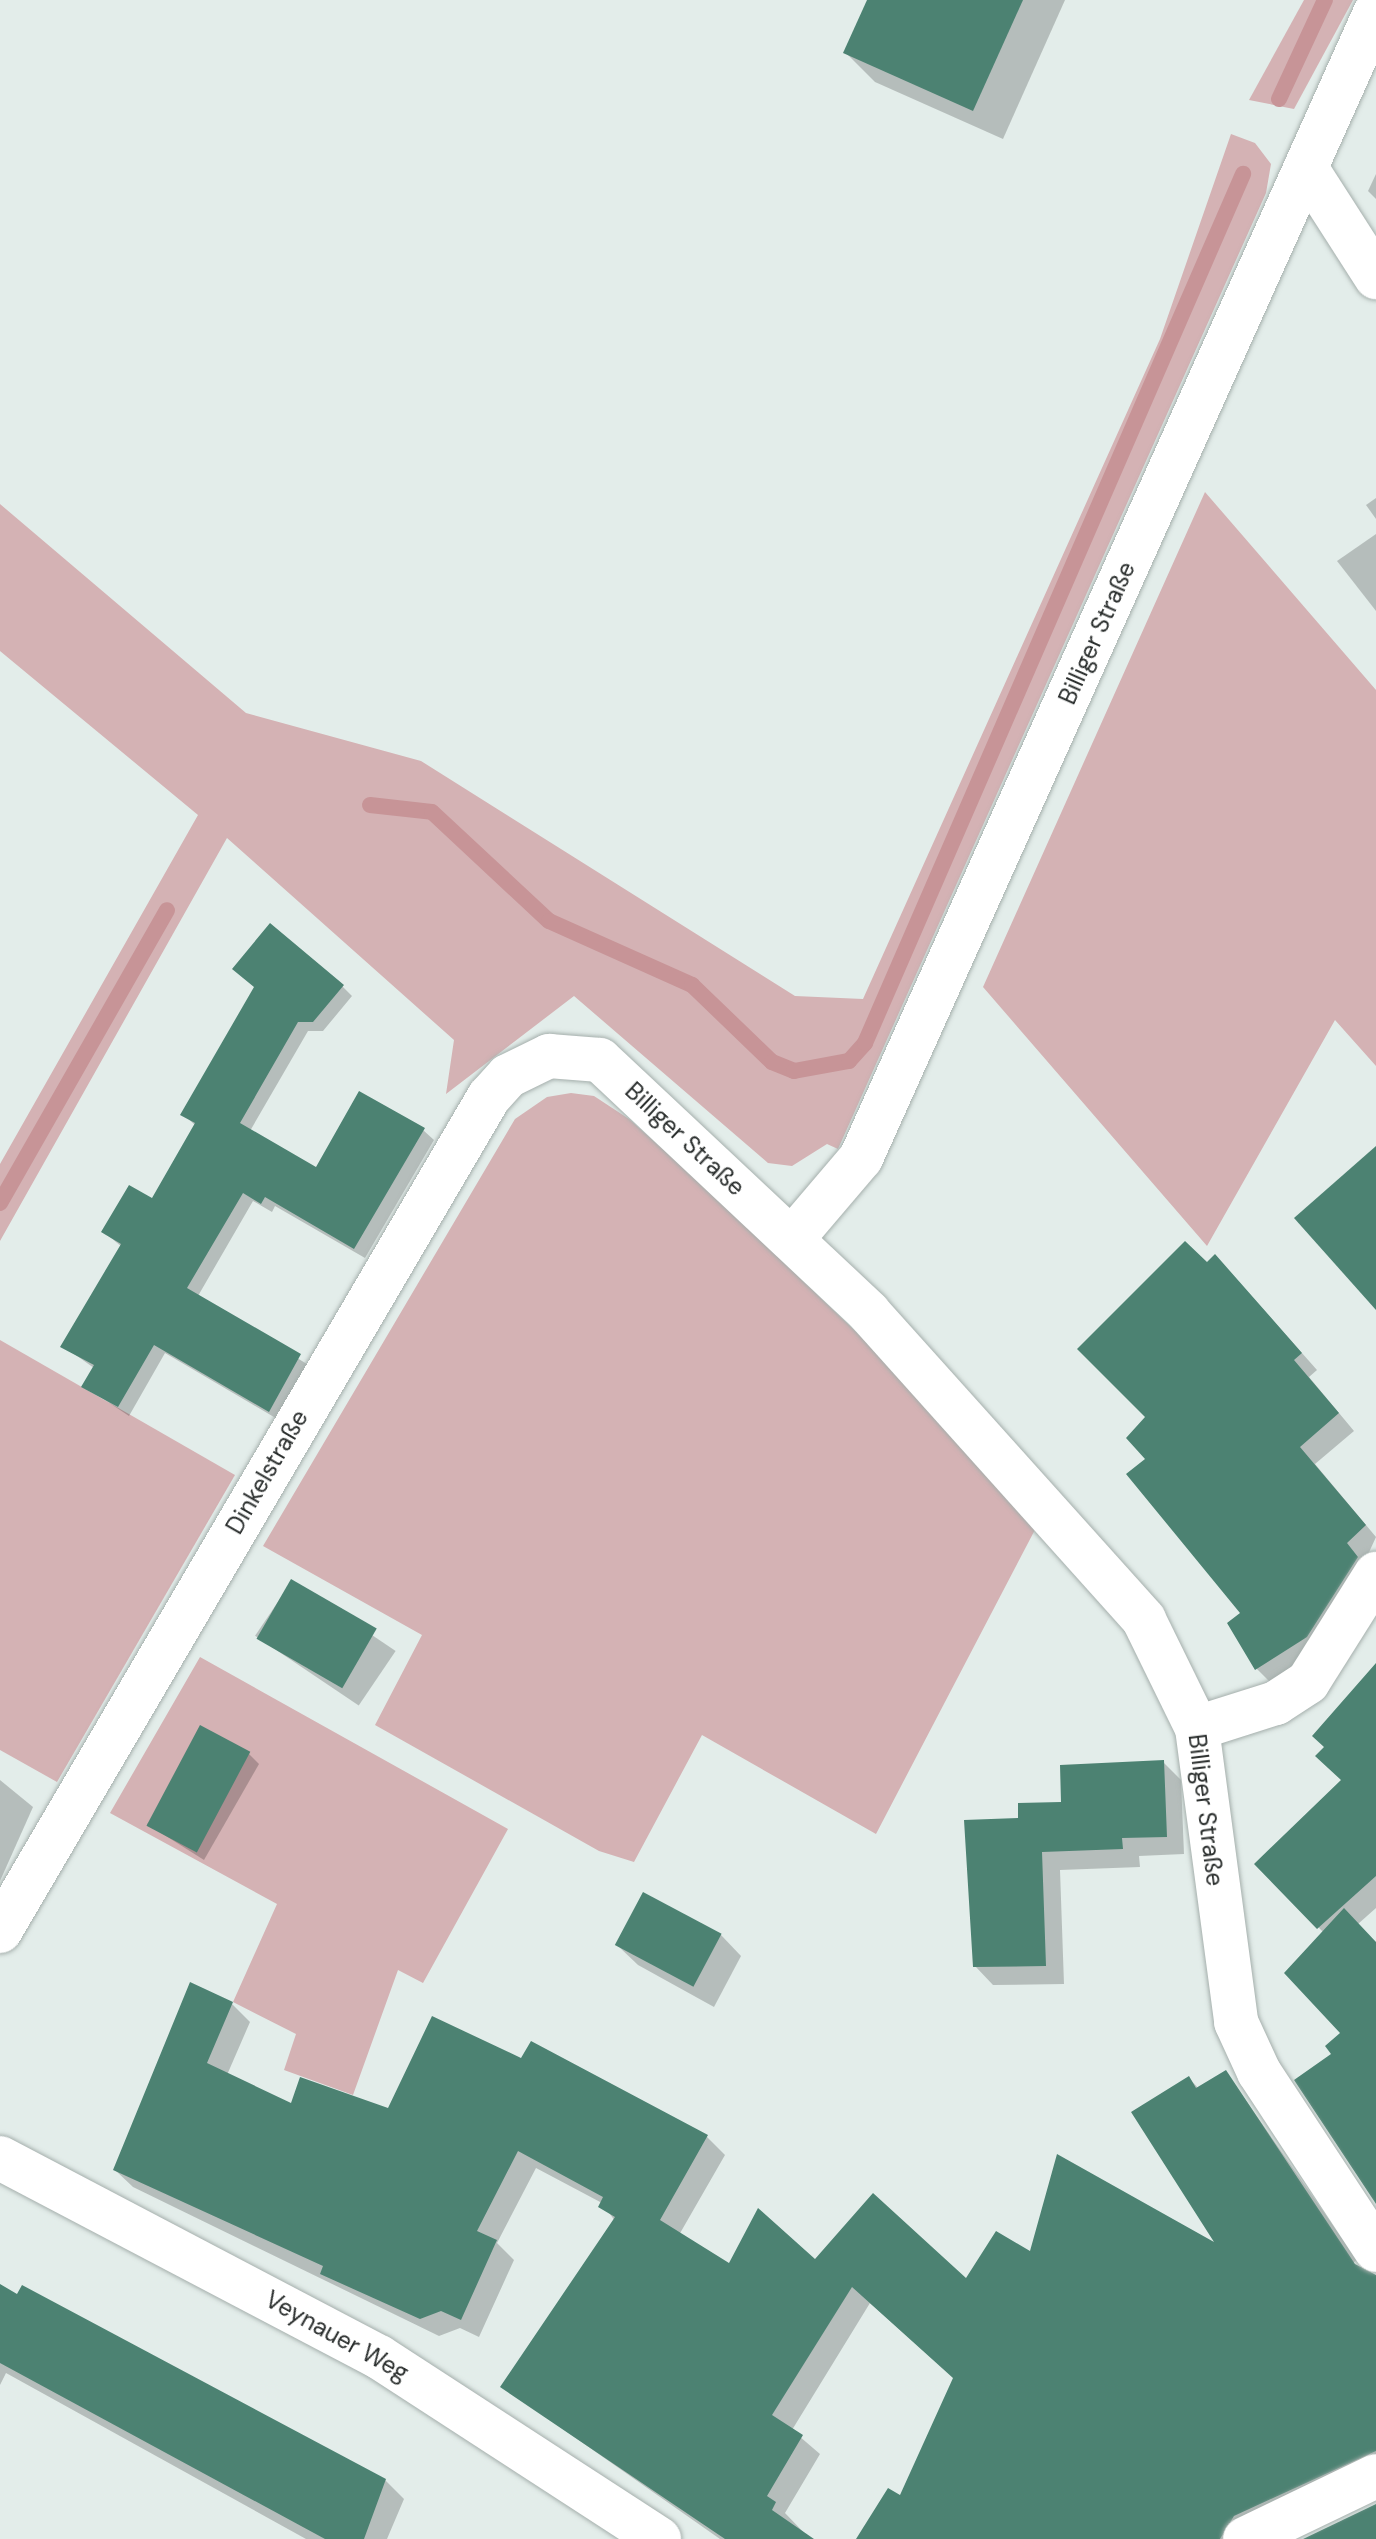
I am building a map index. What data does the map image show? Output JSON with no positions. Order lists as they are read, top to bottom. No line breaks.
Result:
{"streets":{"street":["Billiger Straße","Dinkelstraße","Veynauer Weg"]},"crossings":[["Billiger Straße","Dinkelstraße"]]}
